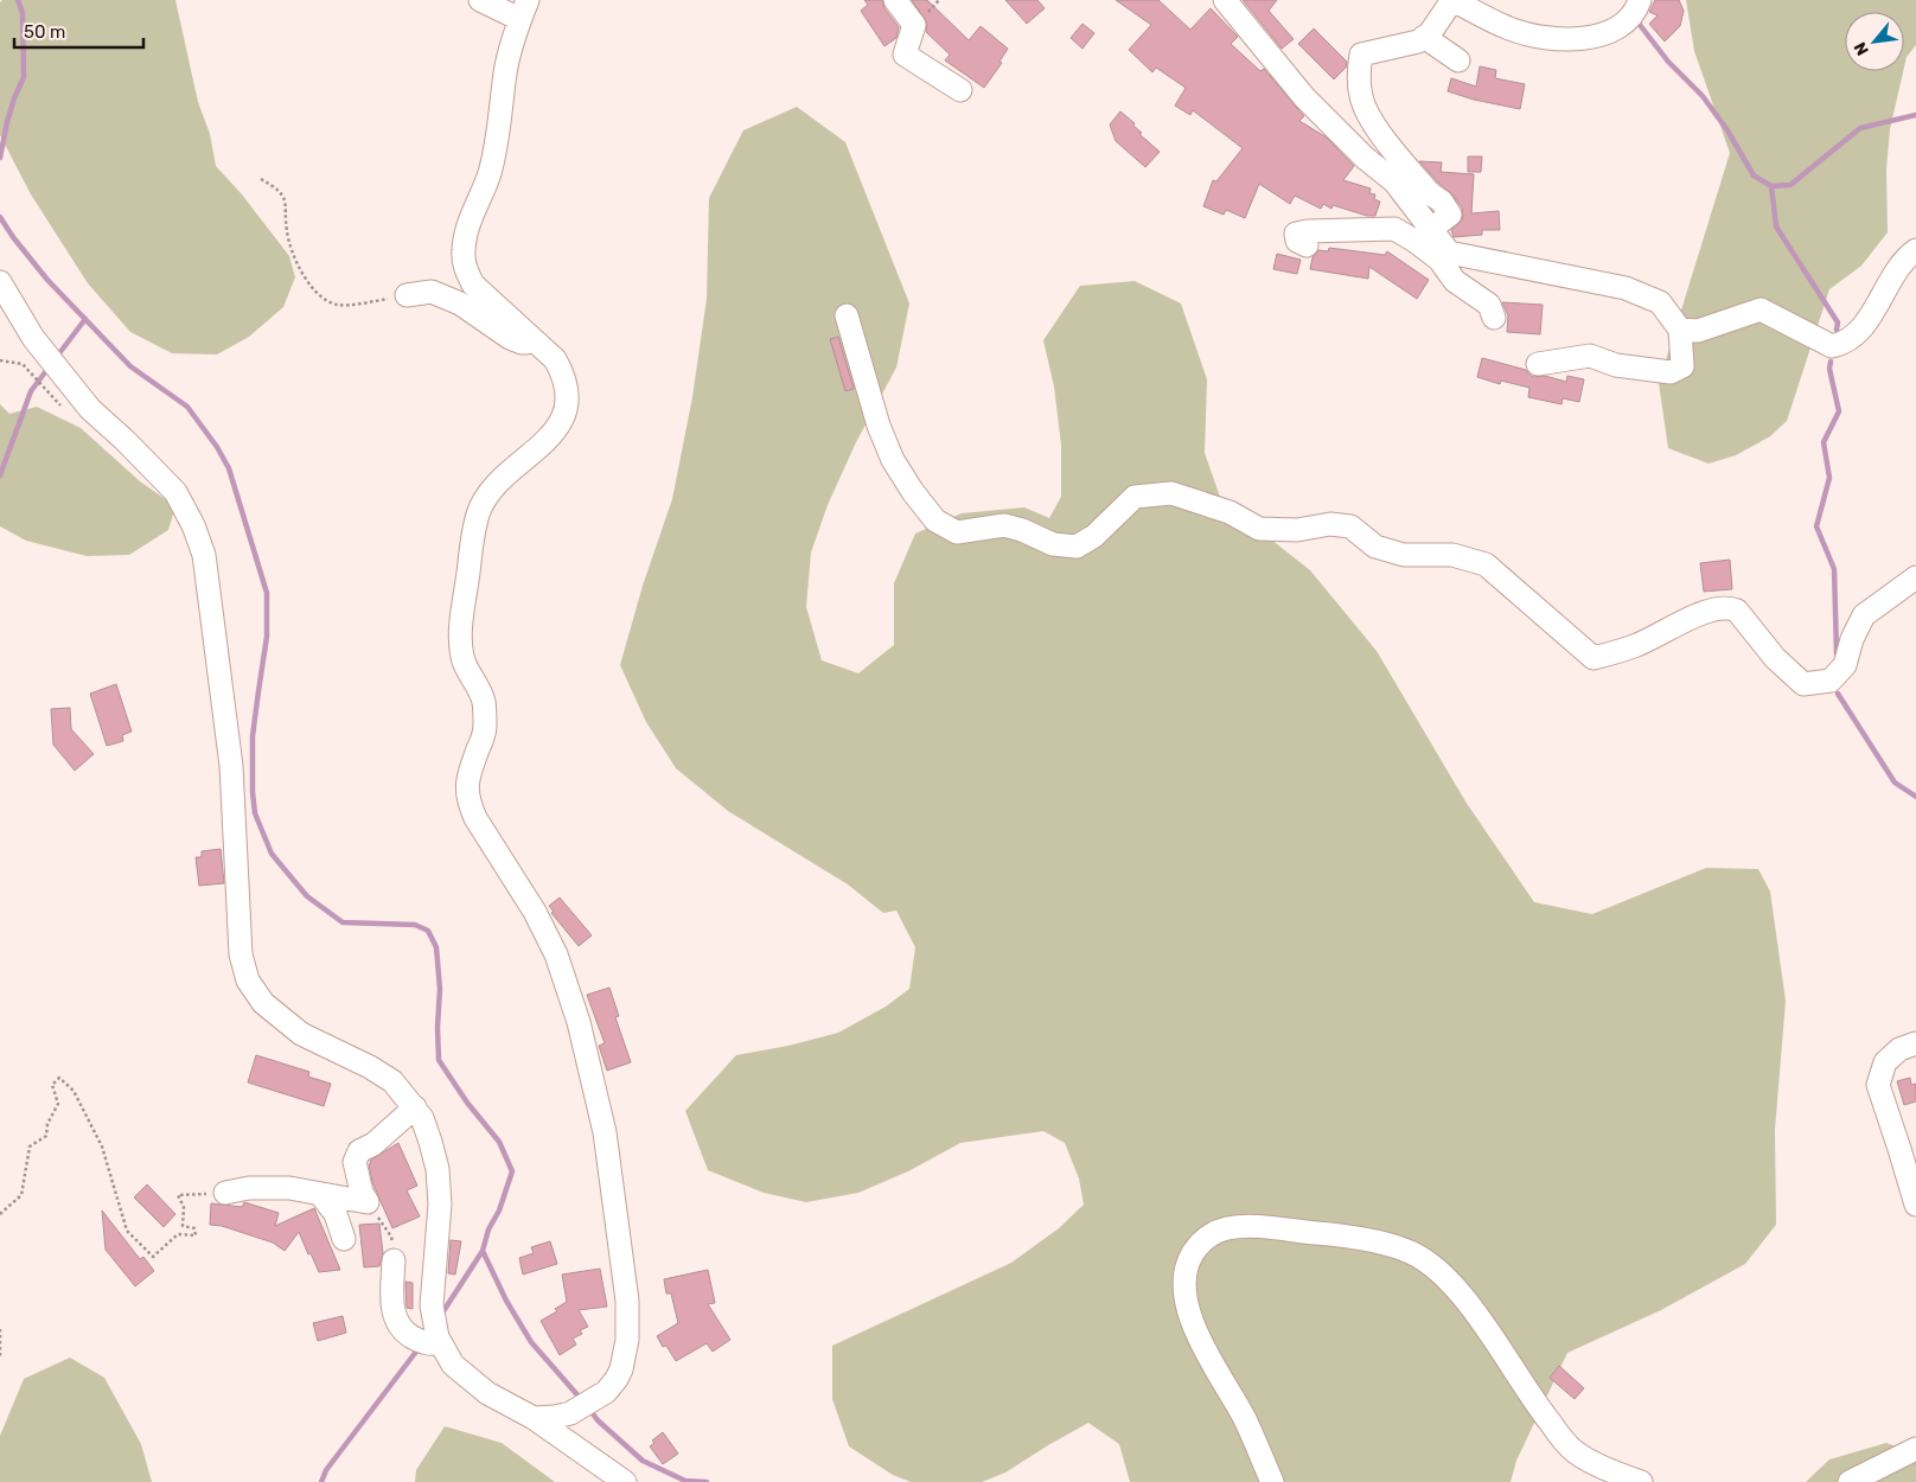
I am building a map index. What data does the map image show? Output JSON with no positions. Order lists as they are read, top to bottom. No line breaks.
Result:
{"scale_bar":"50 m","north":"bottom left"}
